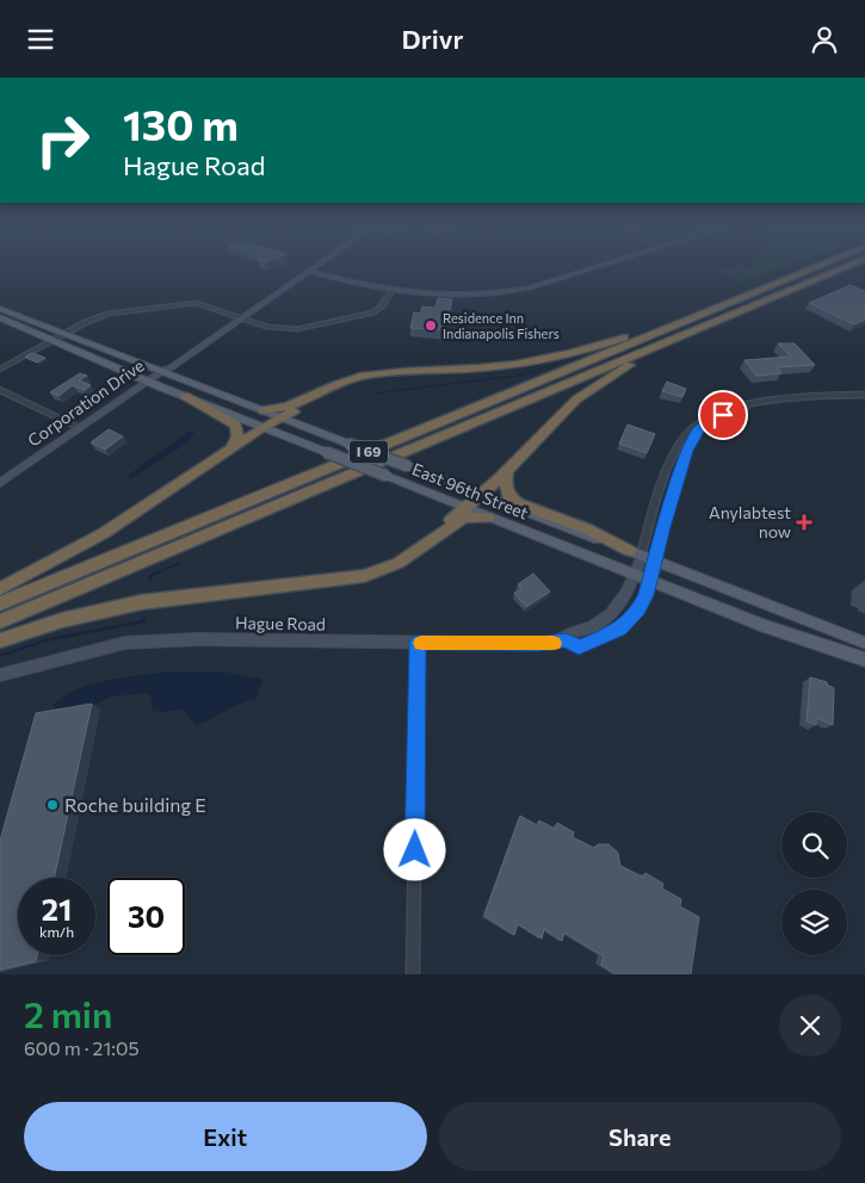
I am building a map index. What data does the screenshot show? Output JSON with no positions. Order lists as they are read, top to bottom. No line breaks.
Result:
{"streets":{"highway":["I 69"],"main road":["East 96th Street"],"street":["Corporation Drive","Hague Road"]},"crossings":[["Corporation Drive","East 96th Street"],["East 96th Street","Hague Road"]],"places":{"other":["Residence Inn Indianapolis Fishers","Roche building E"],"health":["Anylabtest now"]},"page":{"header":"Drivr","turn":["130 m","Hague Road"],"speed":"21 km/h","limit":"30","heading":["2 min","600 m · 21:05"],"buttons":["Exit","Share"]}}
